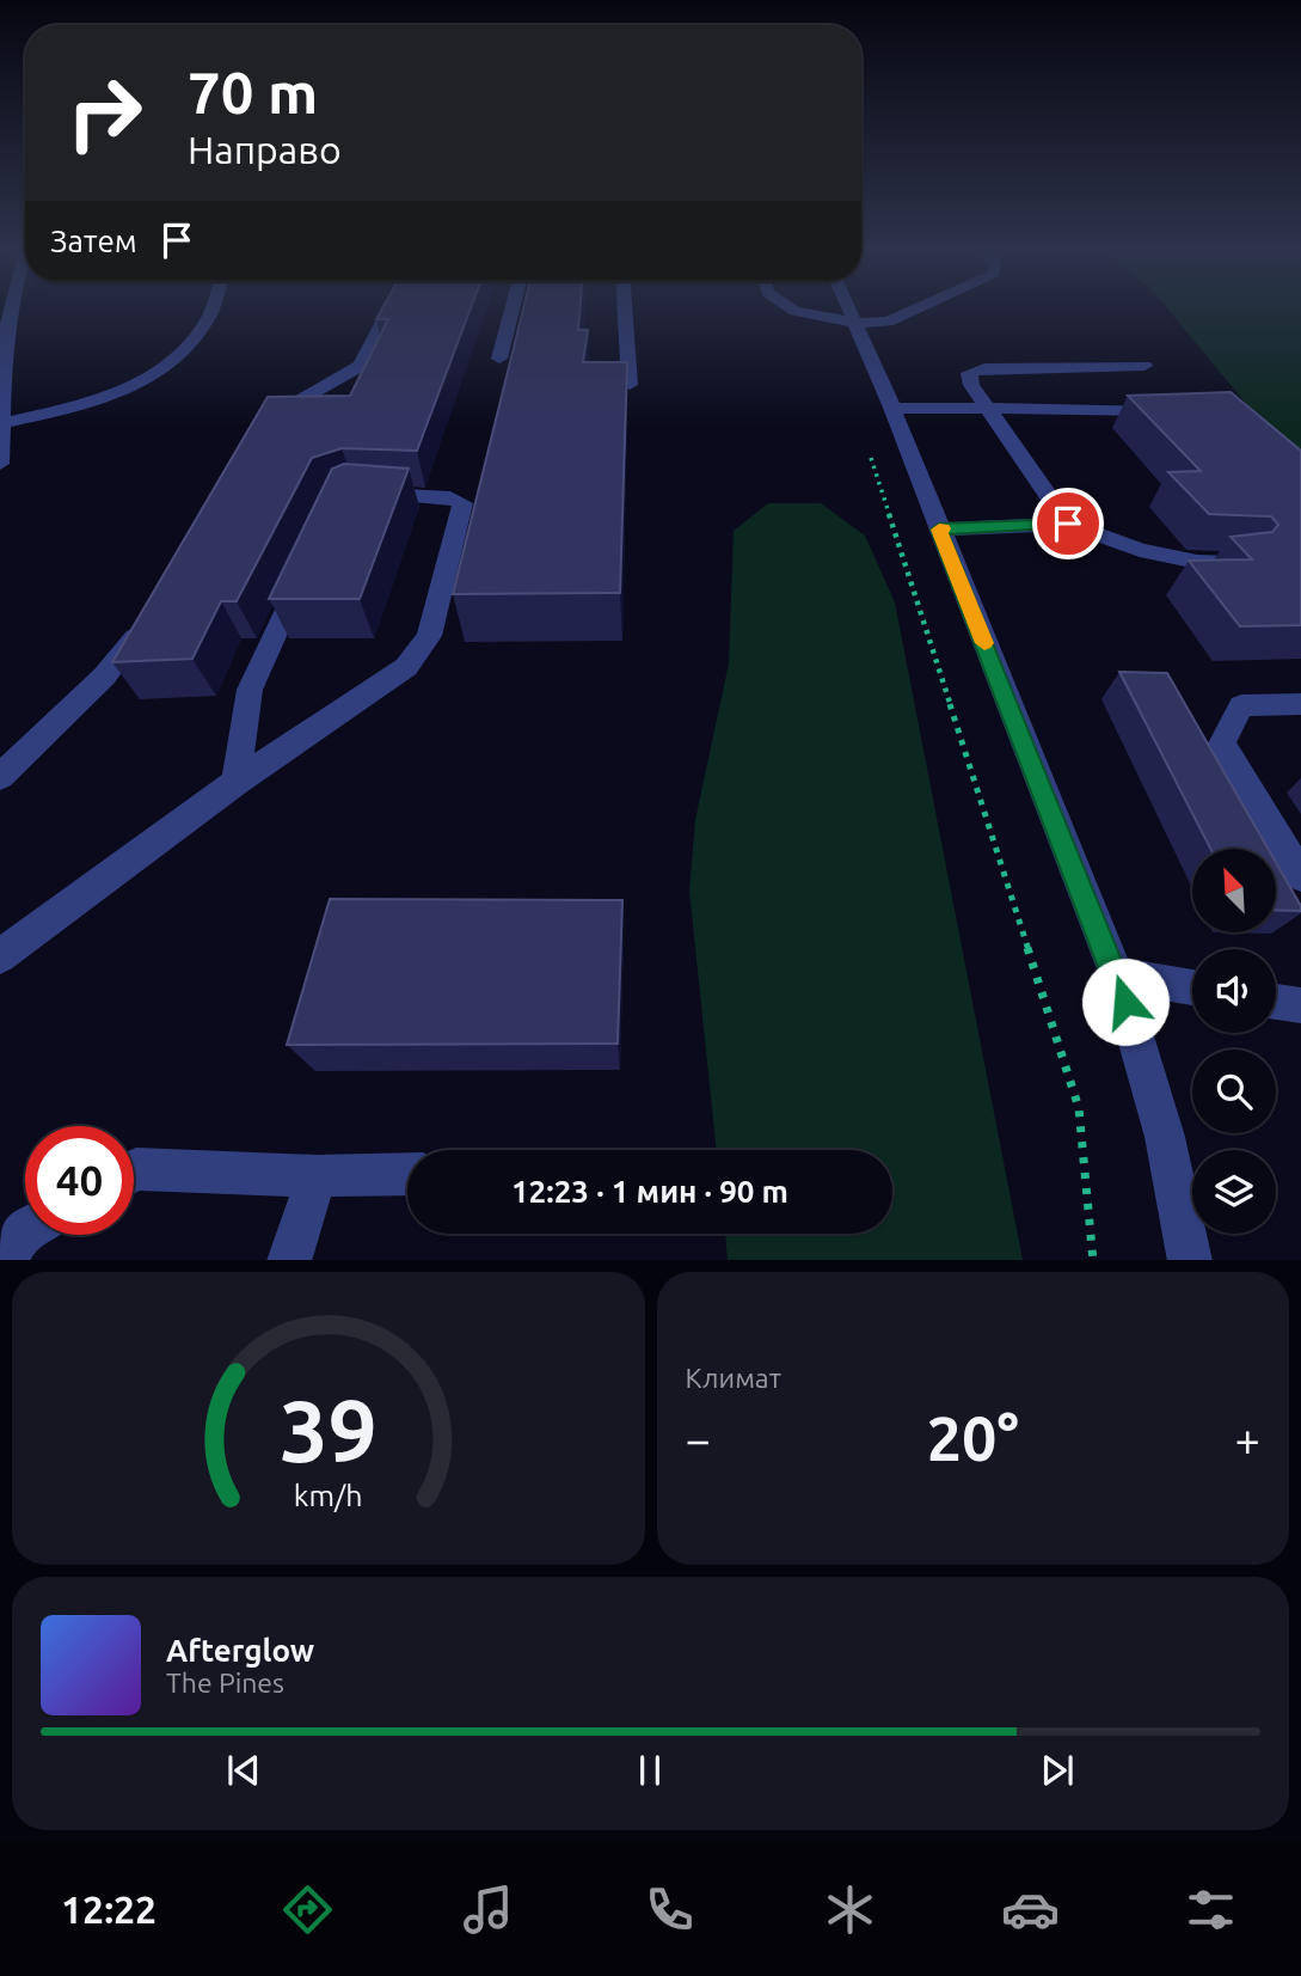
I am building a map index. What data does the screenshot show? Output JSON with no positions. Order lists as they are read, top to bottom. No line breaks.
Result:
{"north":"top left","page":{"turn":["70 m","Направо"],"then":"Затем","limit":"40","trip":"12:23 · 1 мин · 90 m","tile":"Климат","heat":["−","20°","+"],"song":["Afterglow","The Pines"],"tabs":"12:22","gauge":["39","km/h"]}}
